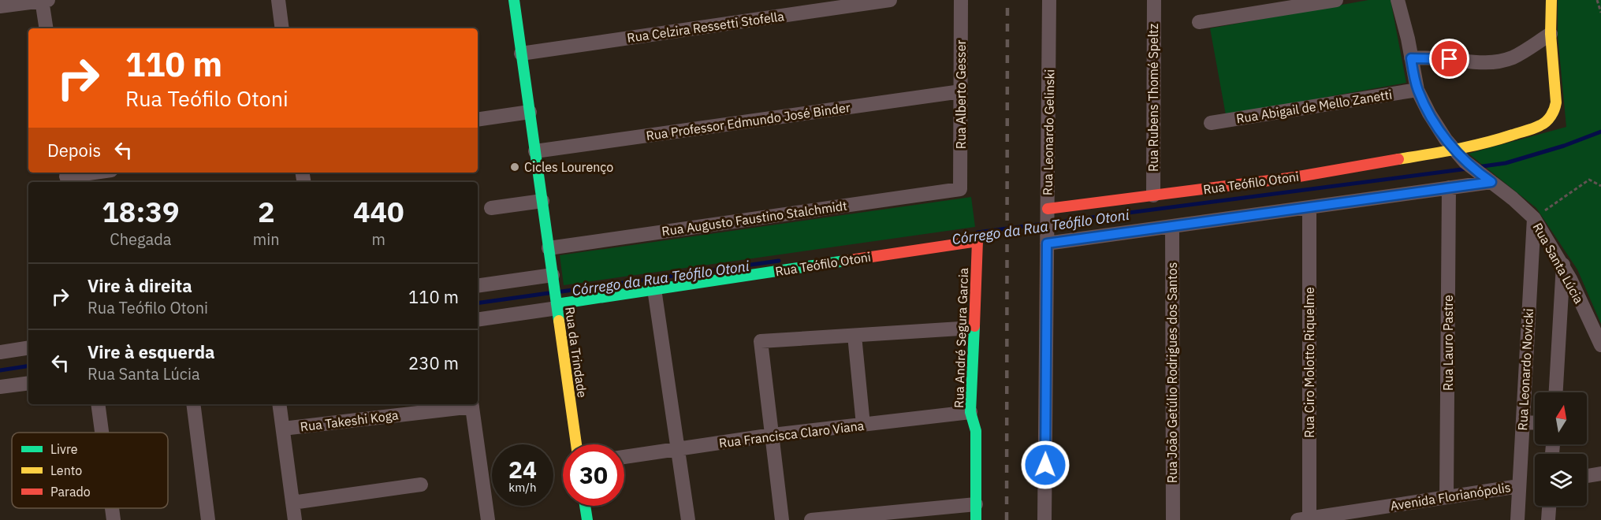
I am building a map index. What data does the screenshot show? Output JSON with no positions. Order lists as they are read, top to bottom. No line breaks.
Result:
{"streets":{"street":["Rua Celzira Ressetti Stofella","Rua Alberto Gesser","Rua Rubens Thomé Speltz","Rua Abigail de Mello Zanetti","Rua Professor Edmundo José Binder","Rua Leonardo Gelinski","Rua Teófilo Otoni","Rua Augusto Faustino Stalchmidt","Rua Santa Lúcia","Rua André Segura Garcia","Rua Lauro Pastre","Rua da Trindade","Rua Ciro Molotto Riquelme","Rua Leonardo Novicki","Rua João Getúlio Rodrigues dos Santos","Rua Takeshi Koga","Rua Francisca Claro Viana","Avenida Florianópolis"]},"crossings":[["Rua Celzira Ressetti Stofella","Rua da Trindade"],["Rua Alberto Gesser","Rua Professor Edmundo José Binder"],["Rua Alberto Gesser","Rua Augusto Faustino Stalchmidt"],["Rua Rubens Thomé Speltz","Rua Teófilo Otoni"],["Rua Abigail de Mello Zanetti","Rua Santa Lúcia"],["Rua Professor Edmundo José Binder","Rua da Trindade"],["Rua Leonardo Gelinski","Rua Teófilo Otoni"],["Rua Teófilo Otoni","Rua Santa Lúcia"],["Rua Teófilo Otoni","Rua André Segura Garcia"],["Rua Teófilo Otoni","Rua da Trindade"],["Rua Augusto Faustino Stalchmidt","Rua da Trindade"],["Rua Santa Lúcia","Rua Leonardo Novicki"],["Rua André Segura Garcia","Rua Francisca Claro Viana"],["Rua Lauro Pastre","Avenida Florianópolis"],["Rua Ciro Molotto Riquelme","Avenida Florianópolis"],["Rua Leonardo Novicki","Avenida Florianópolis"]],"water":["Córrego da Rua Teófilo Otoni"],"places":["Cicles Lourenço"],"legend":["Livre","Lento","Parado"],"north":"top","page":{"turn":["110 m","Rua Teófilo Otoni"],"then":"Depois","eta":["18:39","Chegada","2","min","440","m"],"list":[{"name":"Vire à direita","note":"Rua Teófilo Otoni","value":"110 m"},{"name":"Vire à esquerda","note":"Rua Santa Lúcia","value":"230 m"}],"speed":"24 km/h","limit":"30"}}
